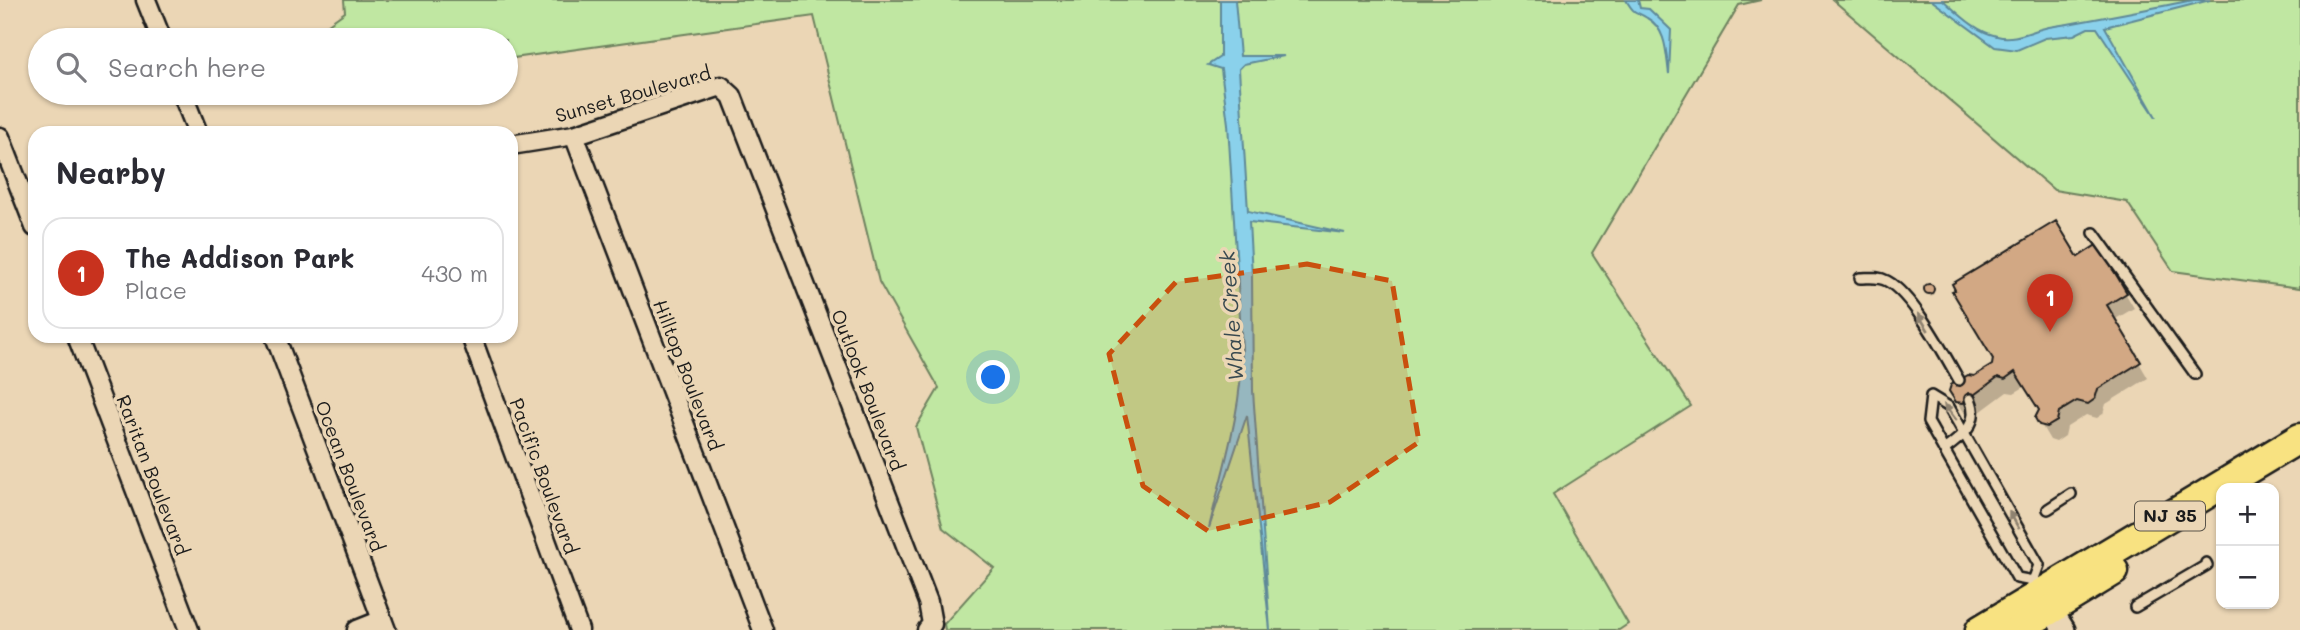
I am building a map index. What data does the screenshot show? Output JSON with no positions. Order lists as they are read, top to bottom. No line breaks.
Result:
{"streets":{"highway":["NJ 35"],"street":["Sunset Boulevard","Hilltop Boulevard","Outlook Boulevard","Raritan Boulevard","Ocean Boulevard","Pacific Boulevard"]},"crossings":[["Sunset Boulevard","Hilltop Boulevard"],["Sunset Boulevard","Outlook Boulevard"]],"water":["Whale Creek"],"page":{"search":"Search here","heading":"Nearby","list":[{"mark":"1","name":"The Addison Park","note":"Place","value":"430 m"}],"pins":"1","map_buttons":["+","−"]}}
